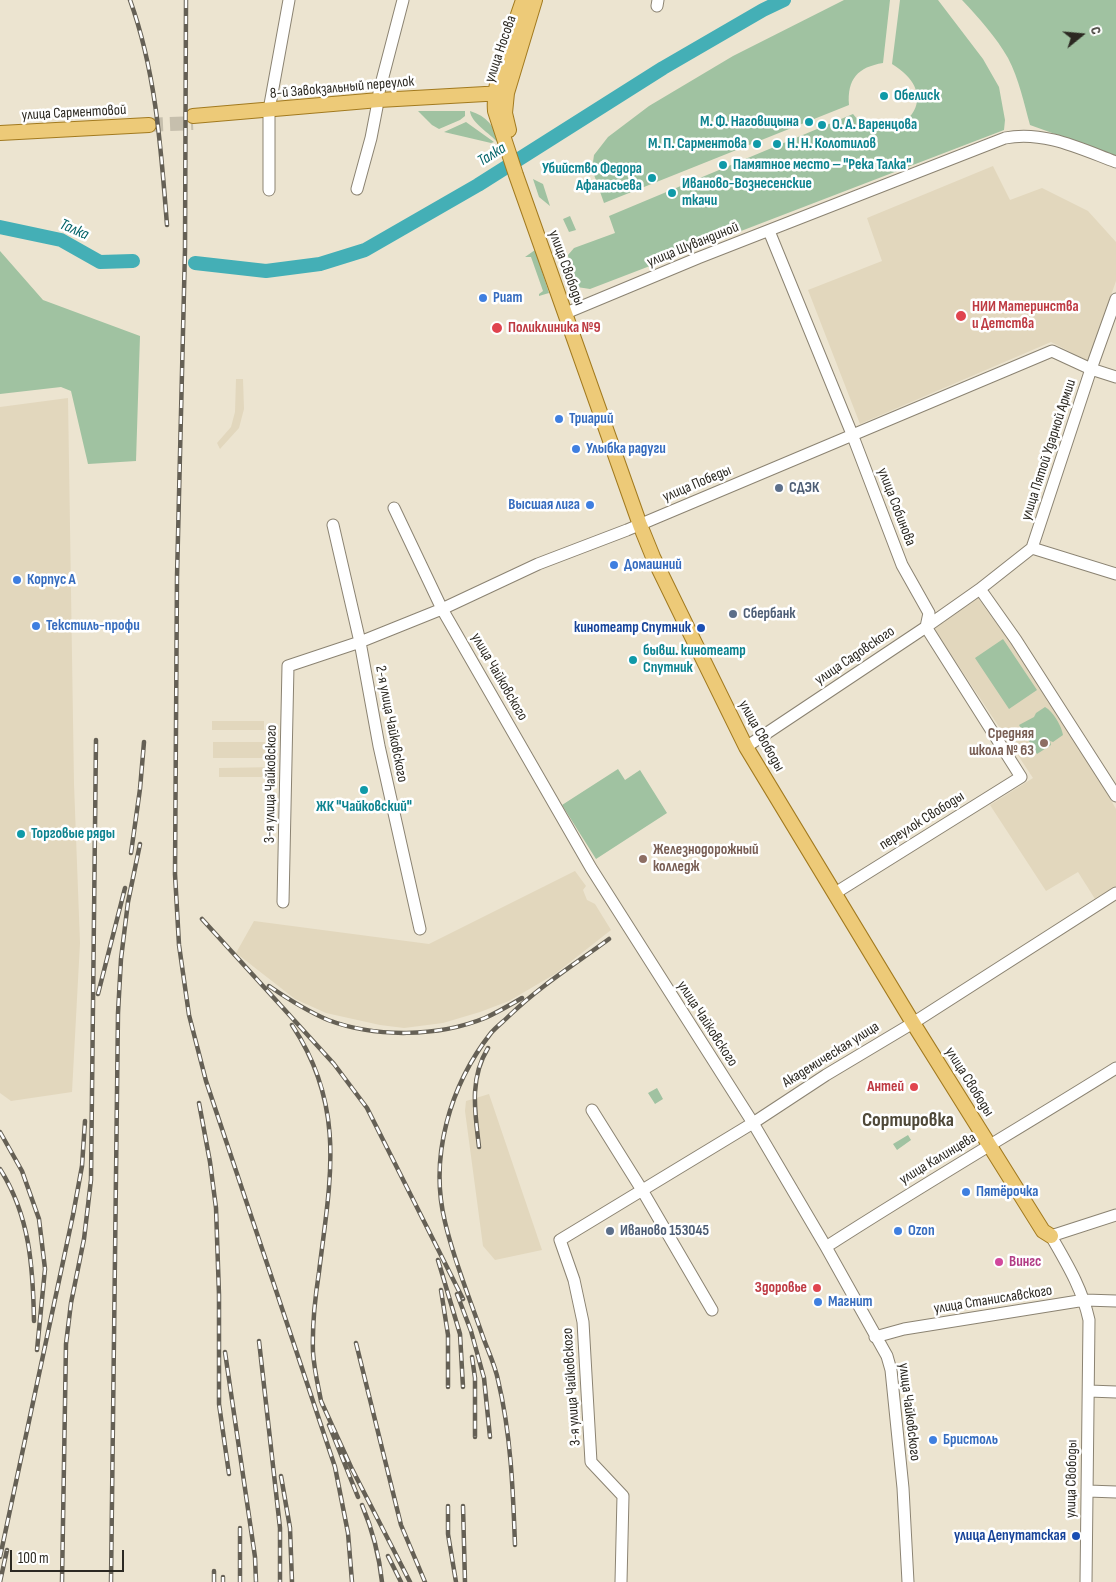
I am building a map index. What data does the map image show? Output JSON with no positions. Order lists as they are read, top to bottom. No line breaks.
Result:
{"streets":{"main road":["улица Носова","8-й Завокзальный переулок","улица Сарментовой","улица Свободы"],"street":["улица Шувандиной","улица Пятой Ударной Армии","улица Победы","улица Собинова","улица Садовского","улица Чайковского","2-я улица Чайковского","3-я улица Чайковского","переулок Свободы","Академическая улица","улица Калинцева","улица Станиславского"]},"crossings":[["улица Носова","8-й Завокзальный переулок"],["улица Носова","улица Свободы"],["8-й Завокзальный переулок","улица Свободы"],["улица Шувандиной","улица Свободы"],["улица Шувандиной","улица Собинова"],["улица Свободы","улица Победы"],["улица Свободы","улица Садовского"],["улица Свободы","переулок Свободы"],["улица Свободы","Академическая улица"],["улица Свободы","улица Калинцева"],["улица Свободы","улица Станиславского"],["улица Пятой Ударной Армии","улица Победы"],["улица Победы","улица Собинова"],["улица Победы","улица Чайковского"],["улица Победы","2-я улица Чайковского"],["улица Победы","3-я улица Чайковского"],["улица Собинова","улица Садовского"],["улица Собинова","переулок Свободы"],["улица Чайковского","Академическая улица"],["улица Чайковского","улица Калинцева"],["улица Чайковского","улица Станиславского"],["3-я улица Чайковского","Академическая улица"]],"districts":["Сортировка"],"water":["Талка"],"places":["Обелиск","М. Ф. Наговицына","О. А. Варенцова","М. П. Сарментова","Н. Н. Колотилов","Памятное место – \"Река Талка\"","Убийство Федора Афанасьева","Иваново-Вознесенские ткачи","Риат","НИИ Материнства и Детства","Поликлиника №9","Триарий","Улыбка радуги","СДЭК","Высшая лига","Домашний","Корпус А","Сбербанк","Текстиль-профи","кинотеатр Спутник","бывш. кинотеатр Спутник","Средняя школа № 63","ЖК \"Чайковский\"","Торговые ряды","Железнодорожный колледж","Антей","Пятёрочка","Иваново 153045","Ozon","Вингс","Здоровье","Магнит","Бристоль","улица Депутатская"],"scale_bar":"100 m","north":"right"}
